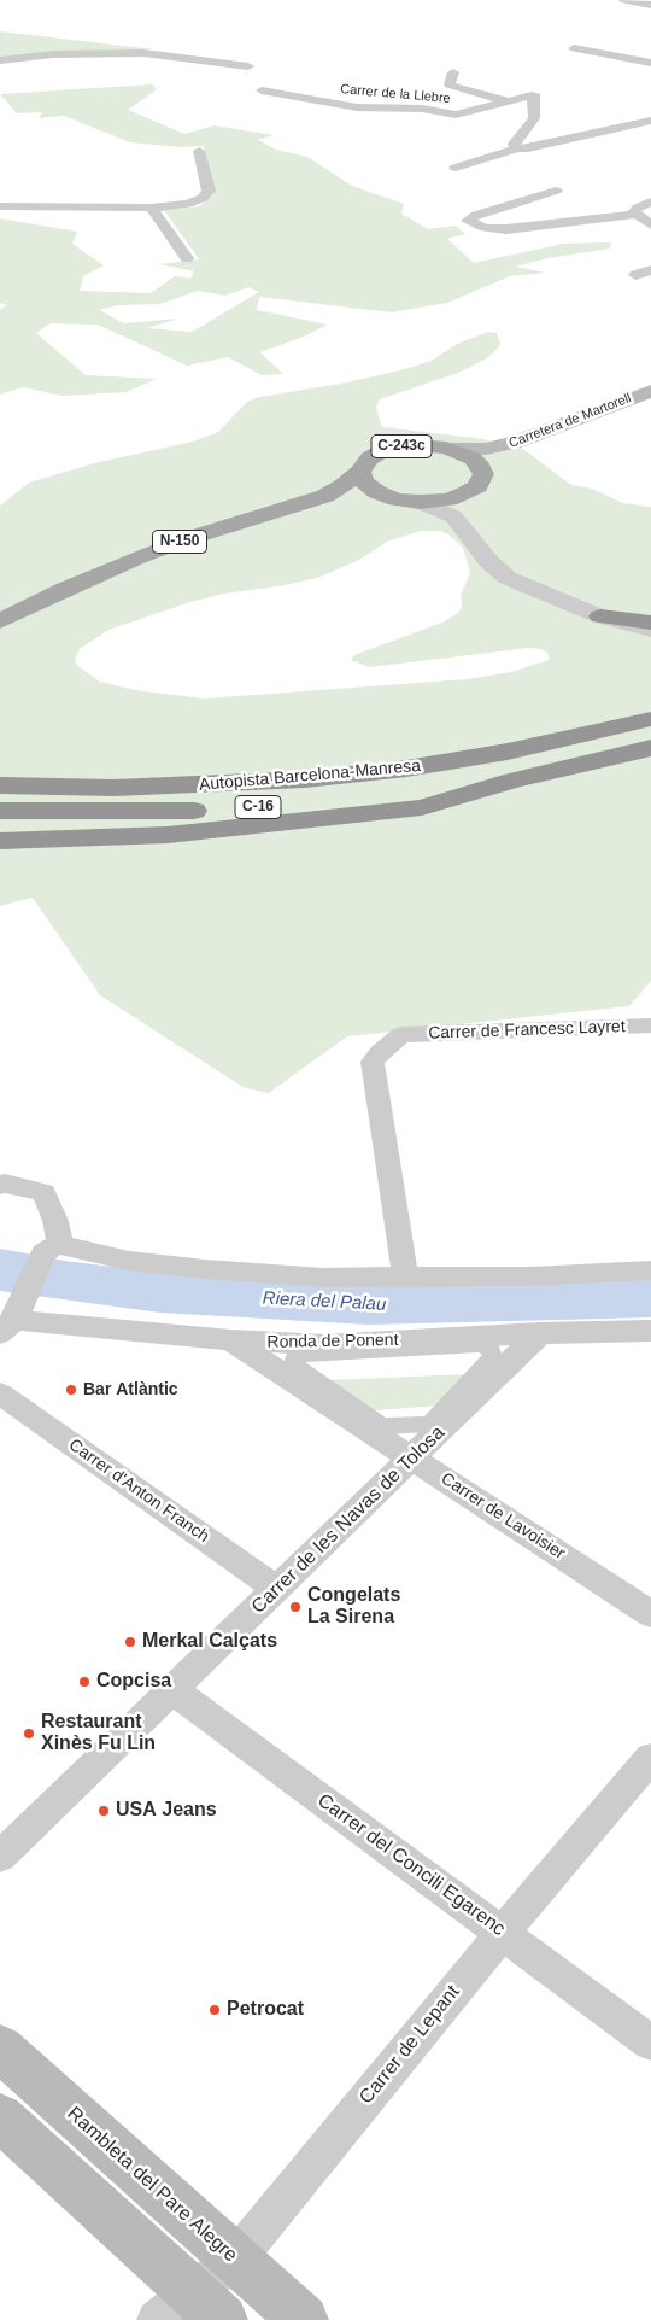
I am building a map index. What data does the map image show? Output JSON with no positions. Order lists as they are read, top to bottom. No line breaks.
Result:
{"streets":{"highway":["Autopista Barcelona-Manresa","C-16"],"main road":["Carretera de Martorell","C-243c","N-150","Rambleta del Pare Alegre"],"street":["Carrer de la Llebre","Carrer de Francesc Layret","Ronda de Ponent","Carrer d'Anton Franch","Carrer de Lavoisier","Carrer de les Navas de Tolosa","Carrer del Concili Egarenc","Carrer de Lepant"]},"crossings":[["Carretera de Martorell","C-243c"],["C-243c","N-150"],["Ronda de Ponent","Carrer de Lavoisier"],["Ronda de Ponent","Carrer de les Navas de Tolosa"],["Carrer d'Anton Franch","Carrer de les Navas de Tolosa"],["Carrer de Lavoisier","Carrer de les Navas de Tolosa"],["Carrer de les Navas de Tolosa","Carrer del Concili Egarenc"],["Carrer del Concili Egarenc","Carrer de Lepant"],["Carrer de Lepant","Rambleta del Pare Alegre"]],"water":["Riera del Palau"],"places":["Bar Atlàntic","Congelats La Sirena","Merkal Calçats","Copcisa","Restaurant Xinès Fu Lin","USA Jeans","Petrocat"]}
